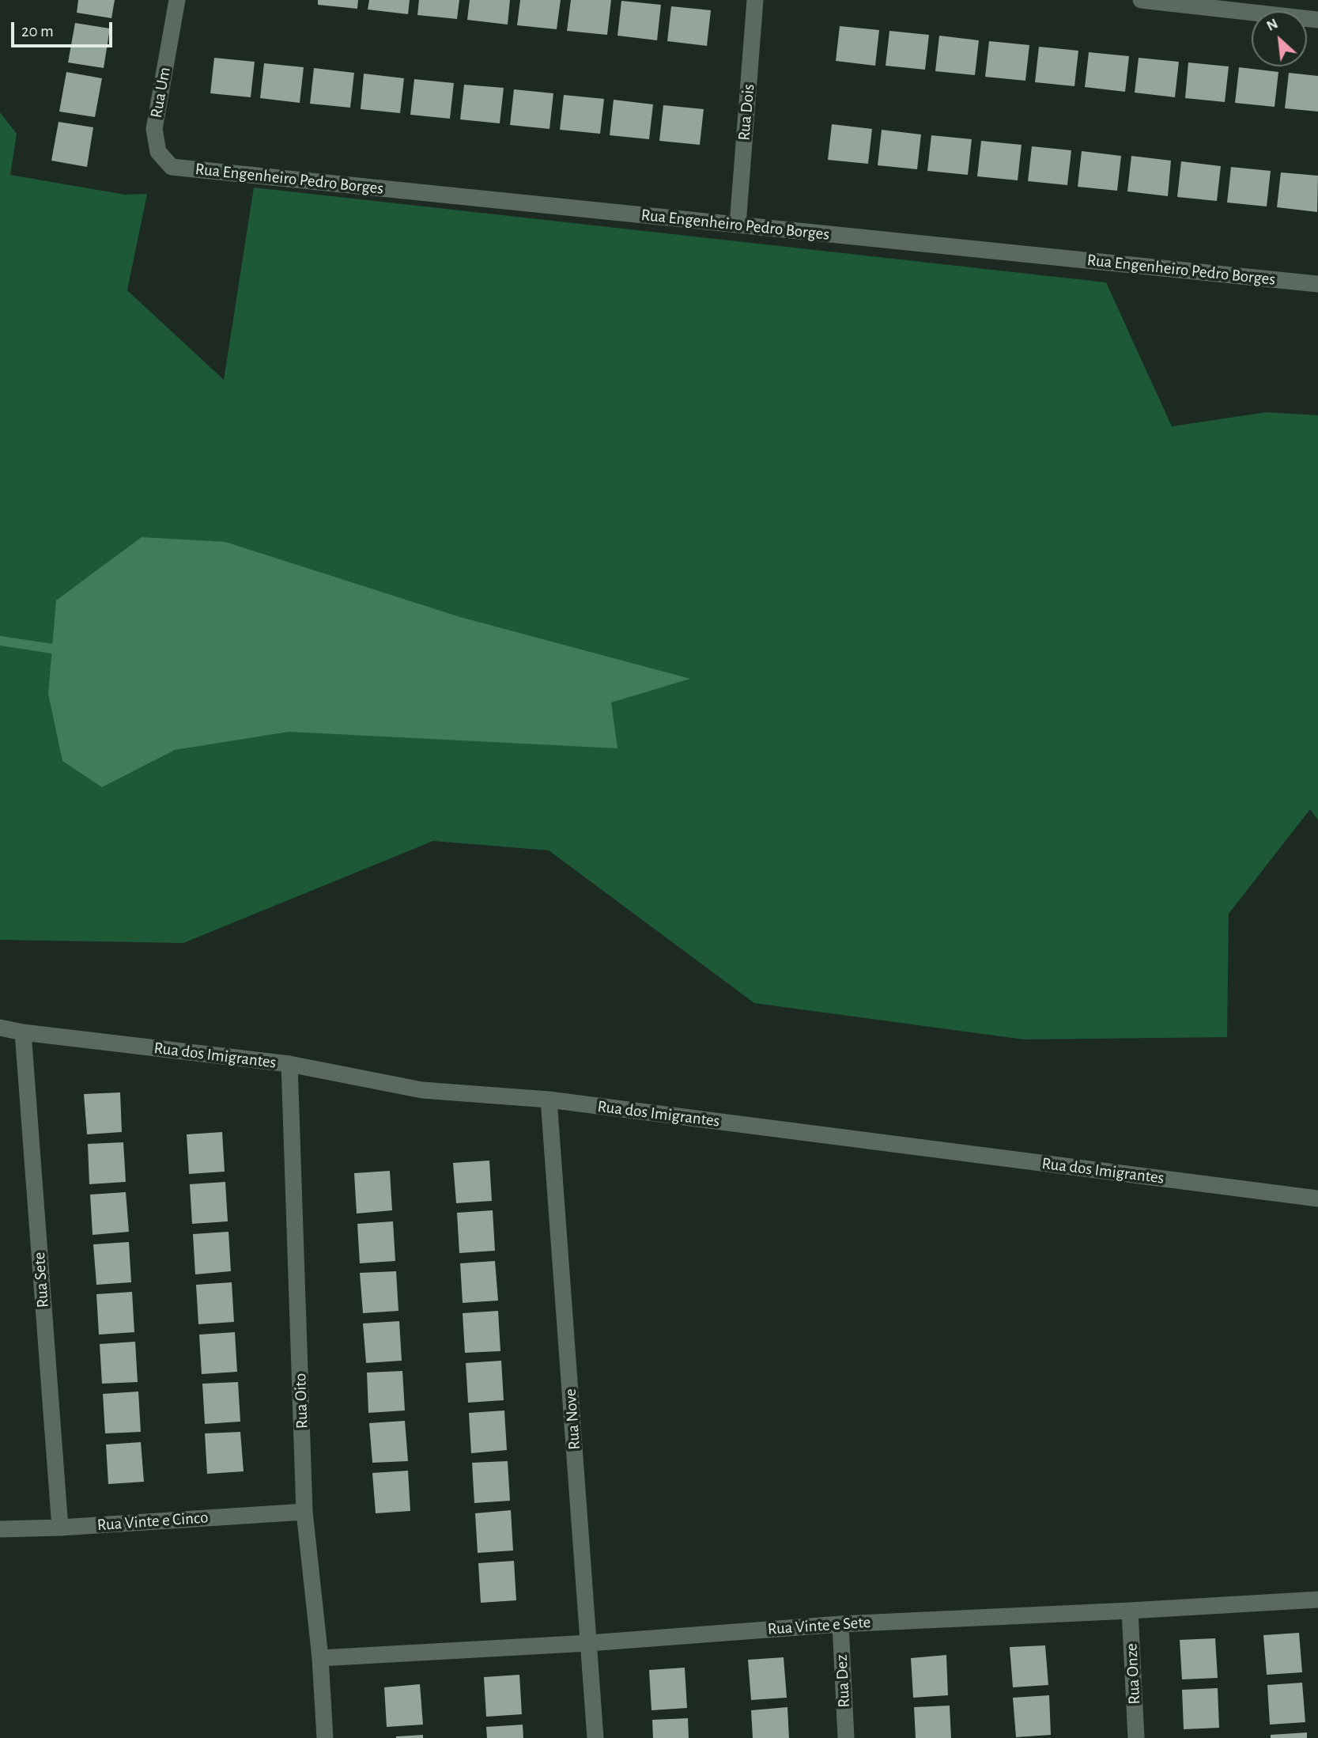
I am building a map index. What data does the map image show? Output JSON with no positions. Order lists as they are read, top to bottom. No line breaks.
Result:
{"streets":{"street":["Rua Um","Rua Dois","Rua Engenheiro Pedro Borges","Rua dos Imigrantes","Rua Sete","Rua Oito","Rua Nove","Rua Vinte e Cinco","Rua Vinte e Sete","Rua Onze","Rua Dez"]},"crossings":[["Rua Um","Rua Engenheiro Pedro Borges"],["Rua Dois","Rua Engenheiro Pedro Borges"],["Rua dos Imigrantes","Rua Sete"],["Rua dos Imigrantes","Rua Oito"],["Rua dos Imigrantes","Rua Nove"],["Rua Sete","Rua Vinte e Cinco"],["Rua Oito","Rua Vinte e Cinco"],["Rua Oito","Rua Vinte e Sete"],["Rua Nove","Rua Vinte e Sete"],["Rua Vinte e Sete","Rua Onze"],["Rua Vinte e Sete","Rua Dez"]],"scale_bar":"20 m","north":"top left"}
